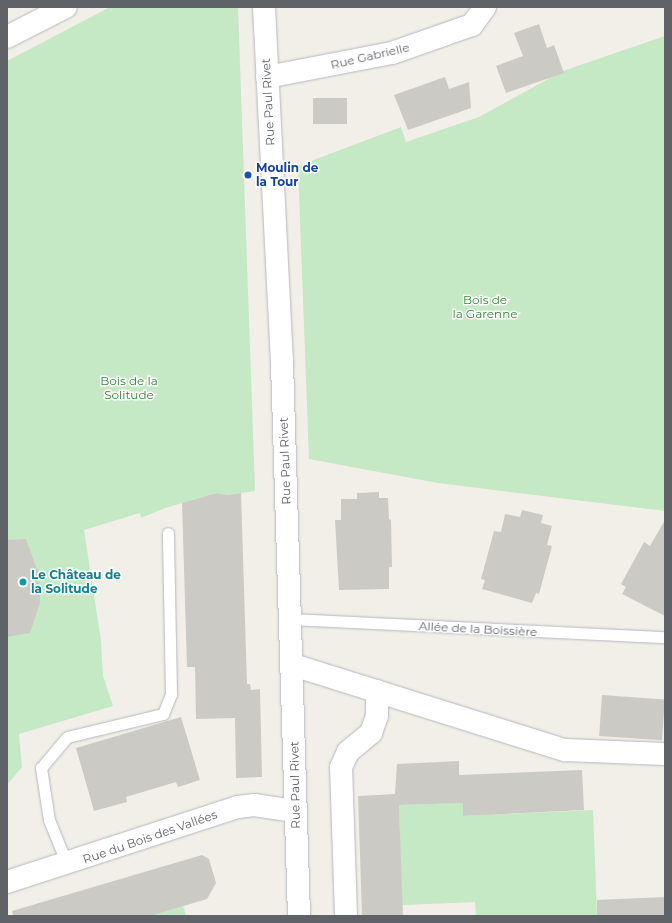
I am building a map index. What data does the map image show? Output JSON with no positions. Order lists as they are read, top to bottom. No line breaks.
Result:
{"streets":{"street":["Rue Gabrielle","Rue Paul Rivet","Rue du Bois des Vallées"],"lane":["Allée de la Boissière"]},"crossings":[["Rue Gabrielle","Rue Paul Rivet"],["Rue Paul Rivet","Allée de la Boissière"],["Rue Paul Rivet","Rue du Bois des Vallées"]],"parks":["Bois de la Garenne","Bois de la Solitude"],"places":["Moulin de la Tour","Le Château de la Solitude"]}
